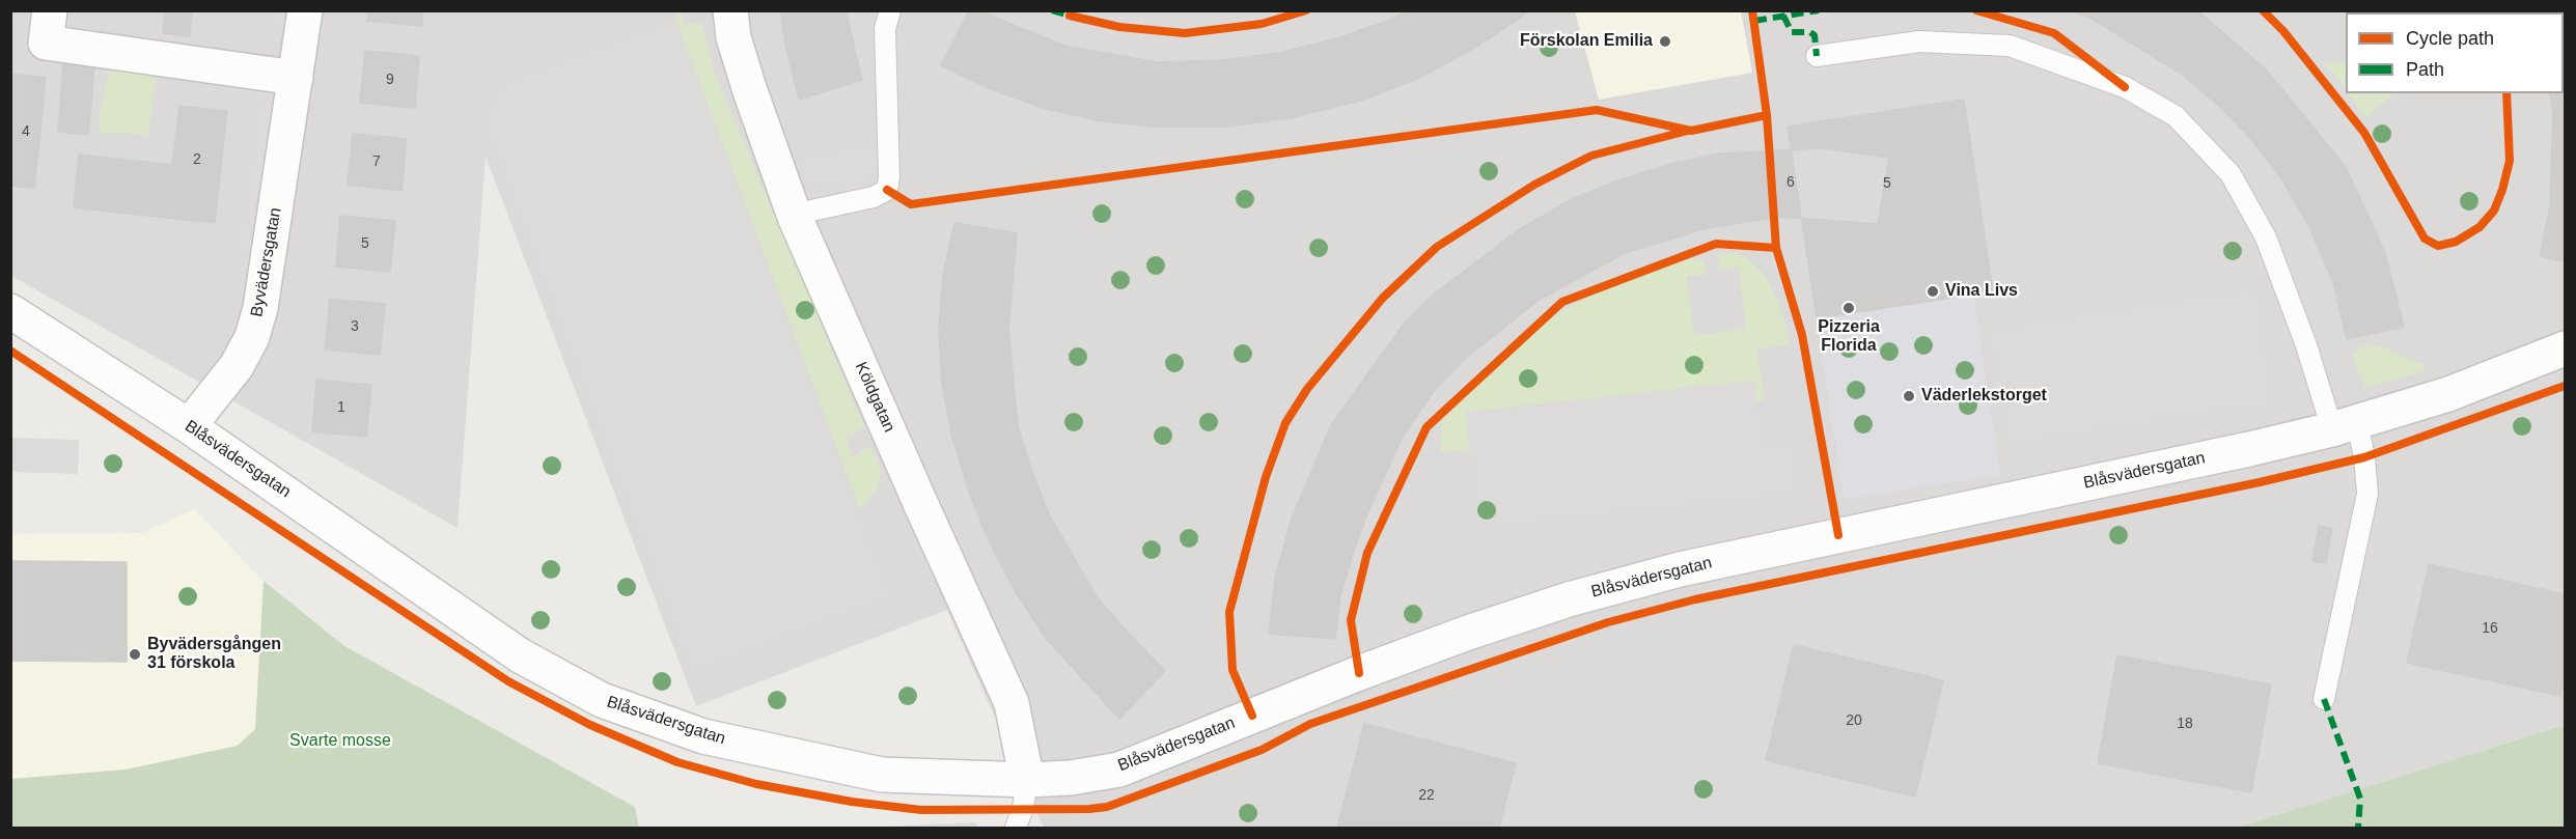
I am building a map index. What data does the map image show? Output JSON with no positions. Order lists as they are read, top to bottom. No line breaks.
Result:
{"streets":{"street":["Byvädersgatan","Köldgatan","Blåsvädersgatan"]},"crossings":[["Byvädersgatan","Blåsvädersgatan"],["Köldgatan","Blåsvädersgatan"]],"parks":["Svarte mosse"],"places":["Förskolan Emilia","Vina Livs","Pizzeria Florida","Väderlekstorget","Byvädersgången 31 förskola"],"house_numbers":["9","4","2","7","6","5","5","3","1","16","20","18","22"],"legend":["Cycle path","Path"]}
